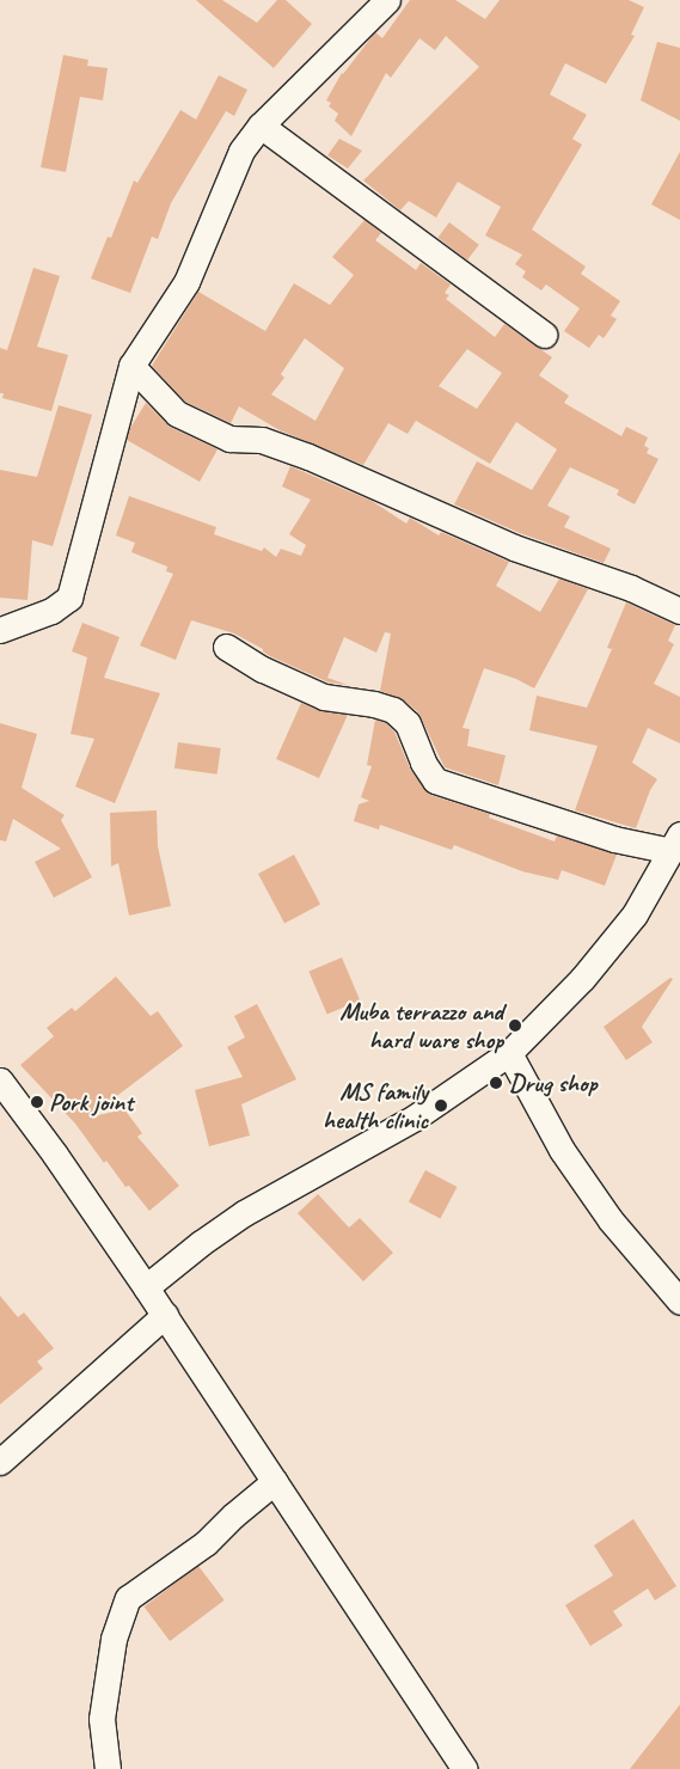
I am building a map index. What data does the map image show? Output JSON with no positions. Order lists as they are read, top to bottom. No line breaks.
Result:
{"places":["Muba terrazzo and hard ware shop","Drug shop","Pork joint","MS family health clinic"]}
